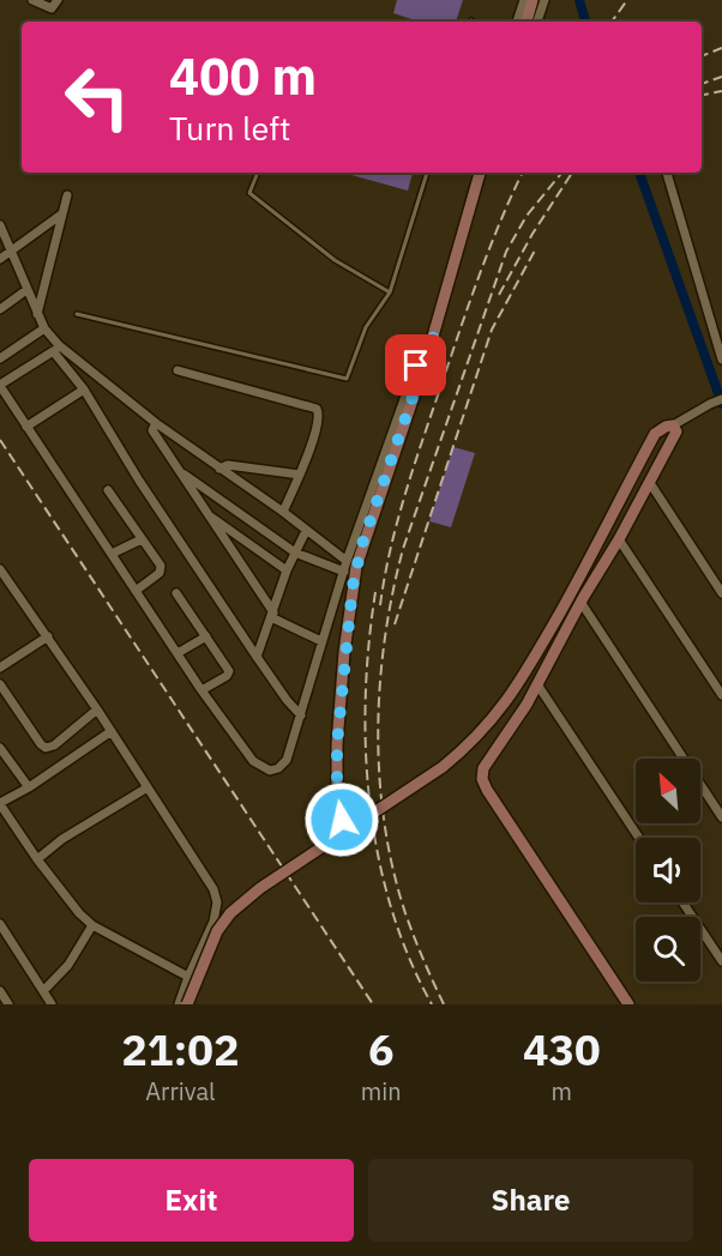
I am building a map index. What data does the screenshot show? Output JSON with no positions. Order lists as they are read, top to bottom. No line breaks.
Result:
{"north":"top left","page":{"turn":["400 m","Turn left"],"eta":["21:02","Arrival","6","min","430","m"],"buttons":["Exit","Share"]}}
